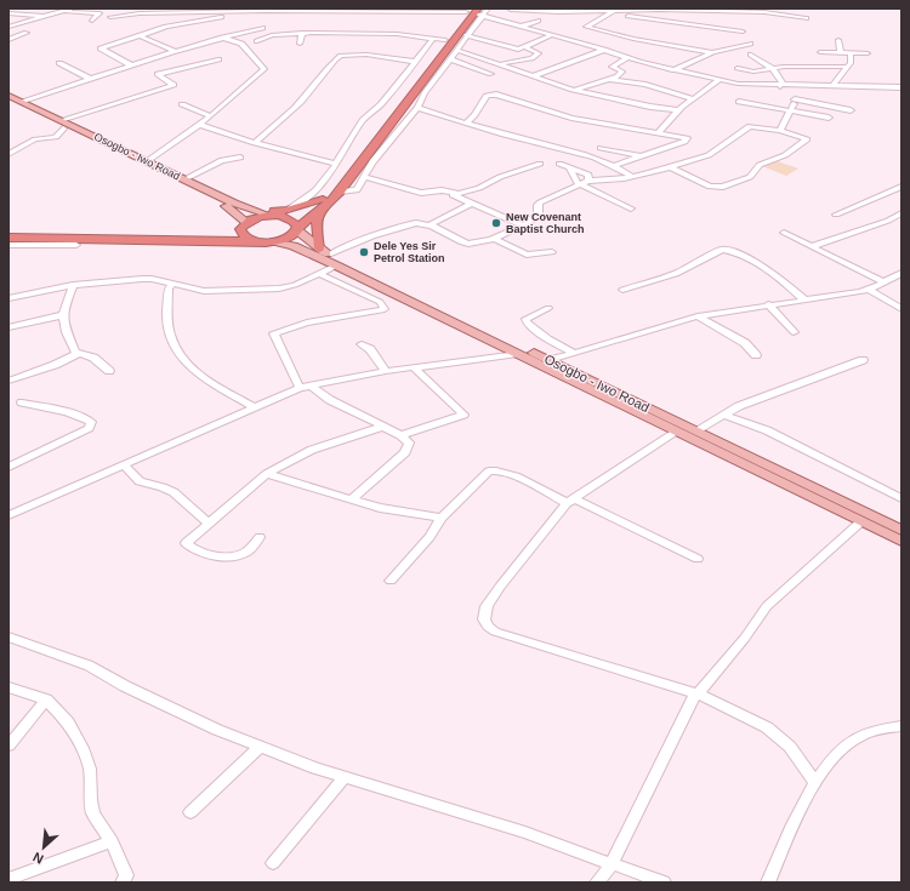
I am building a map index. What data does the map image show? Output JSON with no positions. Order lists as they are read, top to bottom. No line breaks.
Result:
{"streets":{"main road":["Osogbo - Iwo Road"]},"places":["New Covenant Baptist Church","Dele Yes Sir Petrol Station"],"north":"bottom left"}
